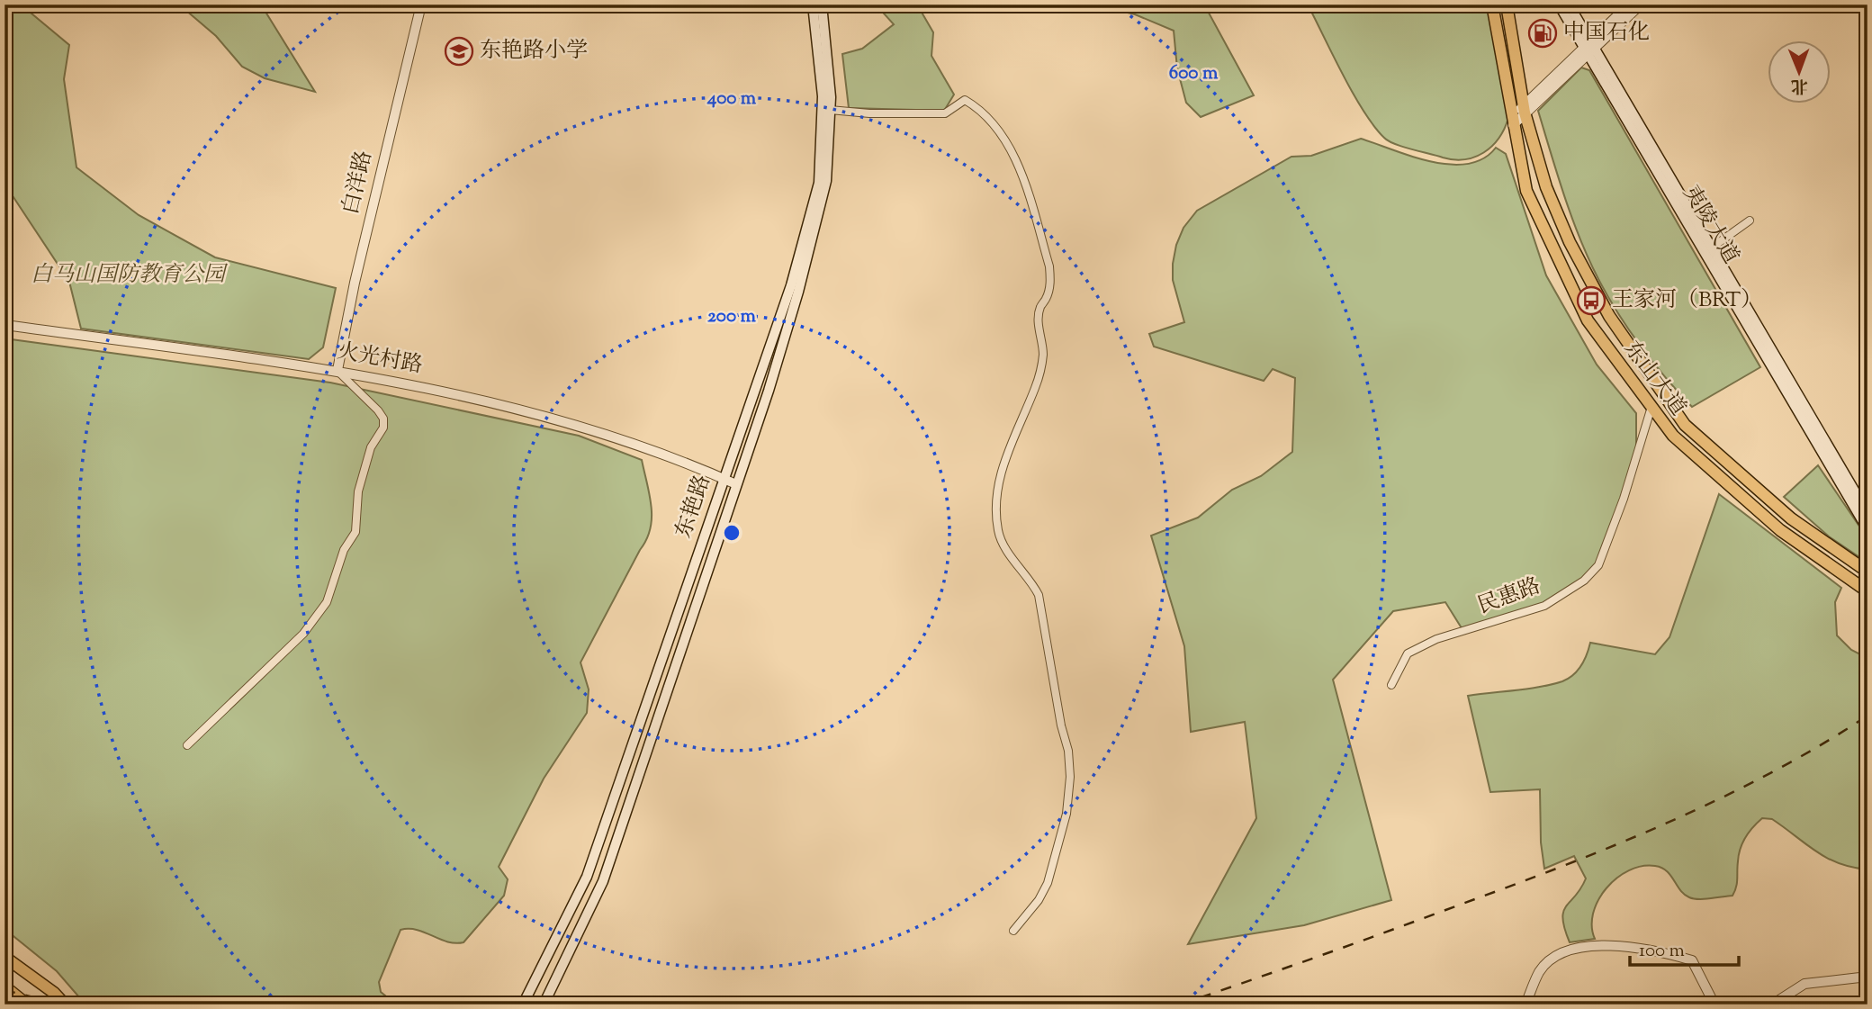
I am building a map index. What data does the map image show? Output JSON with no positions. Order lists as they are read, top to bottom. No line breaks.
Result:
{"streets":{"main road":["夷陵大道","东山大道","东艳路"],"street":["白洋路","火光村路","民惠路"]},"crossings":[["白洋路","火光村路"],["火光村路","东艳路"],["东山大道","民惠路"]],"parks":["白马山国防教育公园"],"places":{"fuel station":["中国石化"],"school or university":["东艳路小学"],"bus stop":["王家河（BRT）"]},"scale_bar":"100 m","north":"bottom","rings":["600 m","400 m","200 m"]}
